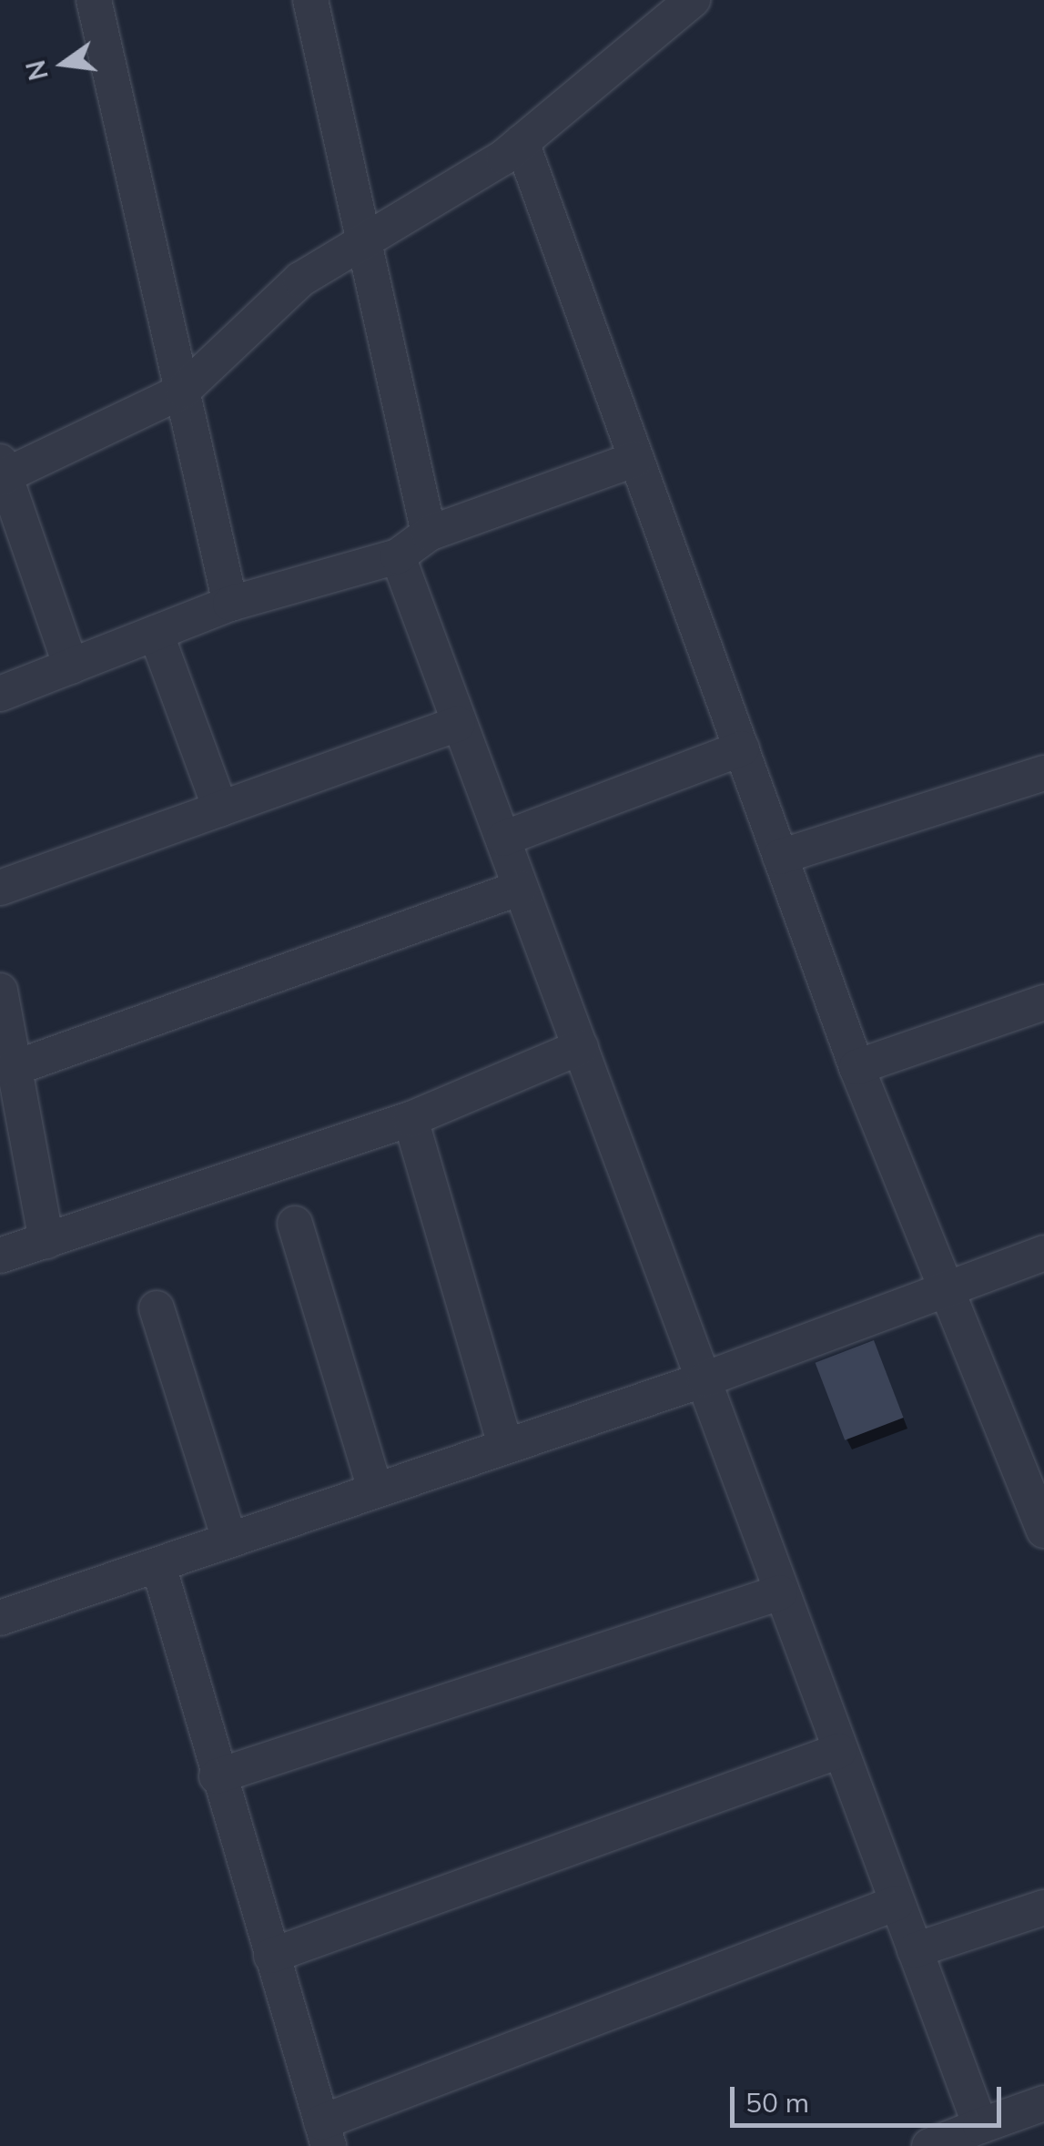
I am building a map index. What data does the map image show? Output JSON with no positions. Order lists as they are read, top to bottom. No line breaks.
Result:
{"scale_bar":"50 m","north":"left"}
